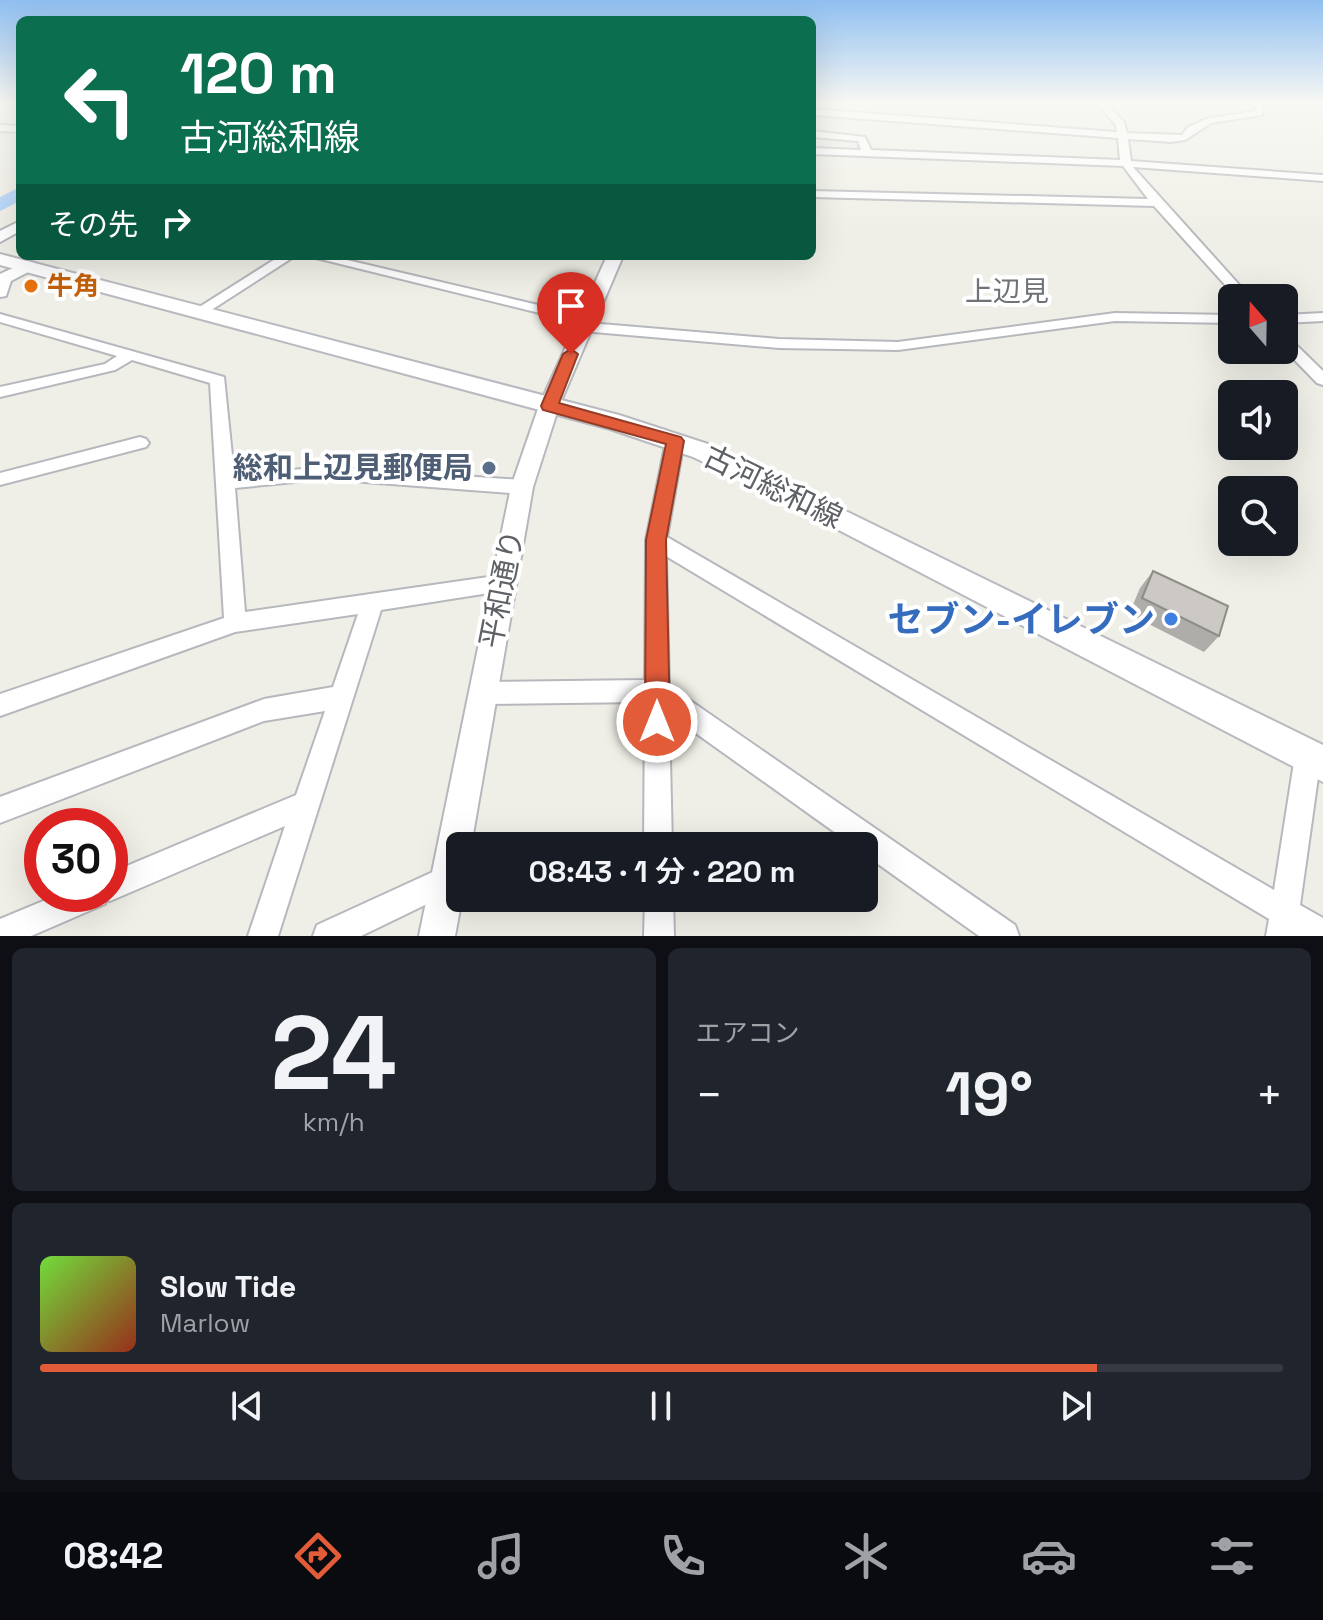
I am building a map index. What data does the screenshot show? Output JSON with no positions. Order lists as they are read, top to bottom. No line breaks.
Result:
{"streets":{"main road":["古河総和線"],"street":["平和通り"]},"crossings":[["古河総和線","平和通り"]],"districts":["上辺見"],"places":["牛角","総和上辺見郵便局","セブン-イレブン"],"north":"top","page":{"turn":["120 m","古河総和線"],"then":"その先","limit":"30","trip":"08:43 · 1 分 · 220 m","tile":[["24","km/h"],"エアコン"],"heat":["−","19°","+"],"song":["Slow Tide","Marlow"],"tabs":"08:42"}}
